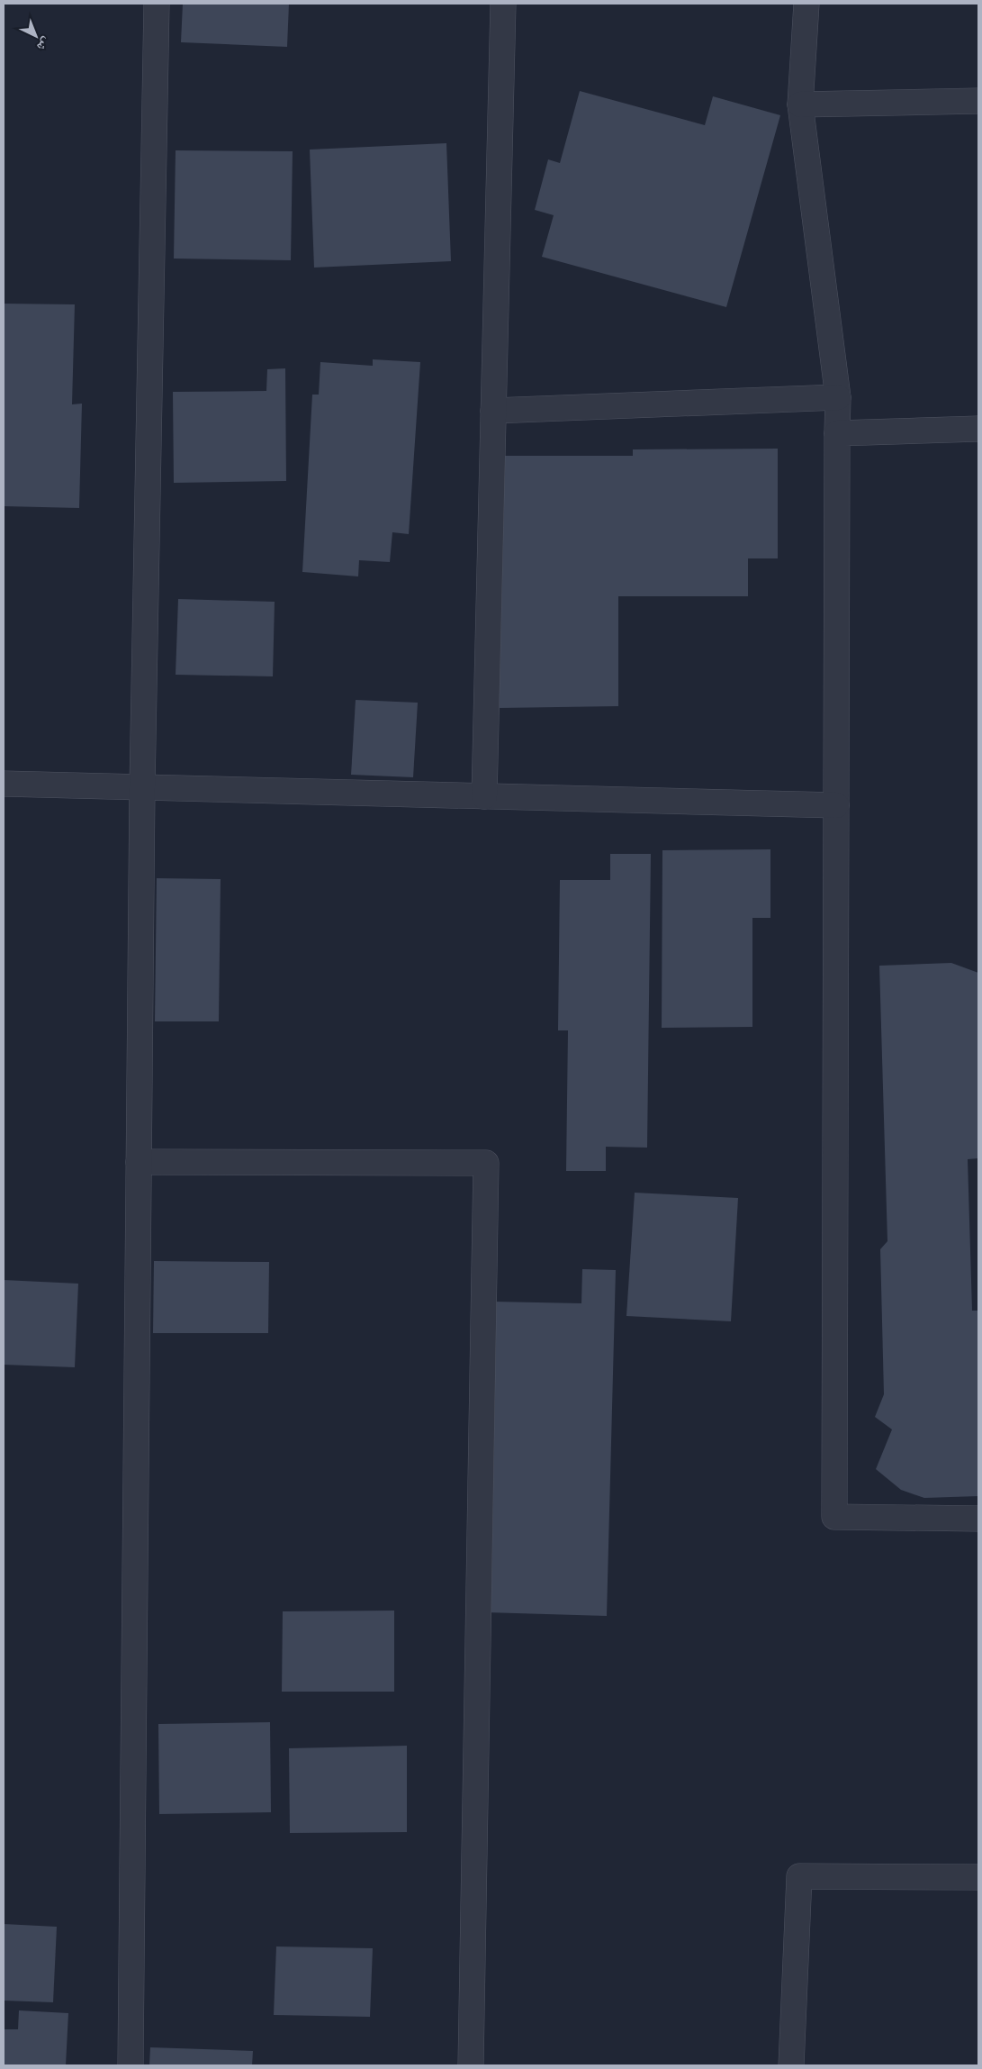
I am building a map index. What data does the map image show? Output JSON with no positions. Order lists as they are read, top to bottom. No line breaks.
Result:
{"north":"bottom right"}
